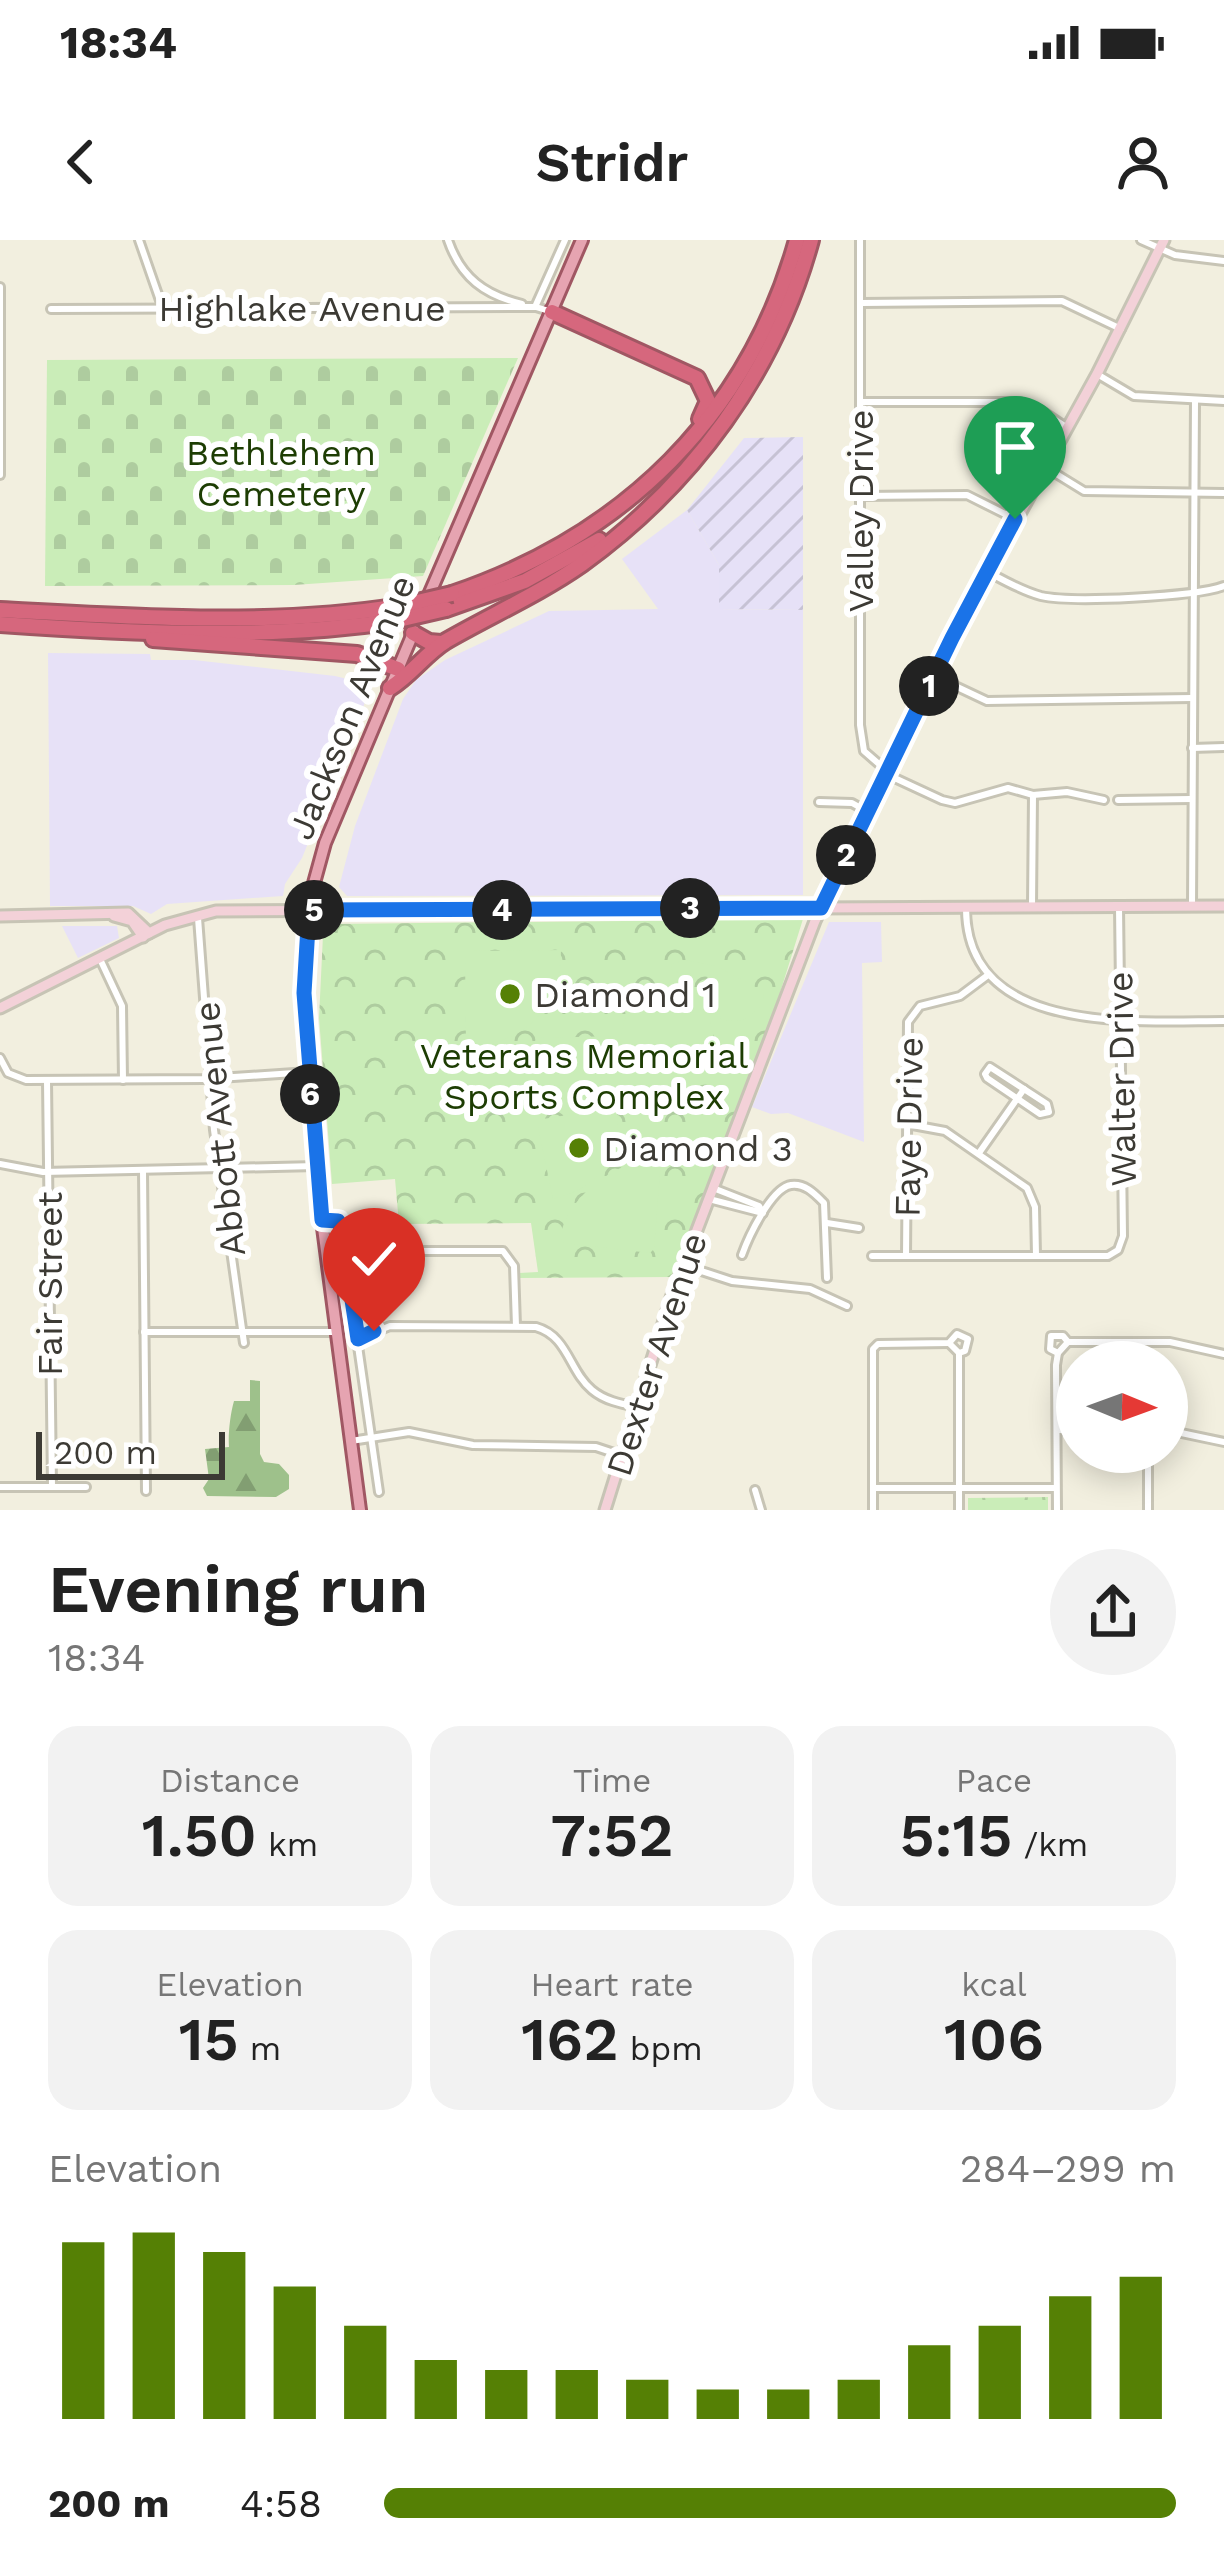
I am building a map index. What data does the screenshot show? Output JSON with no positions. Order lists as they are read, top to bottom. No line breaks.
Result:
{"streets":{"main road":["Jackson Avenue","Dexter Avenue"],"street":["Highlake Avenue","Valley Drive","Walter Drive","Faye Drive","Abbott Avenue","Fair Street"]},"crossings":[["Highlake Avenue","Jackson Avenue"],["Valley Drive","Dexter Avenue"]],"parks":["Bethlehem Cemetery","Veterans Memorial Sports Complex"],"places":["Diamond 1","Diamond 3"],"scale_bar":"200 m","north":"right","page":{"status":"18:34","header":"Stridr","pins":["1","2","3","4","5","6"],"scale":"200 m","heading":["Evening run","18:34"],"stats":[["Distance","1.50 km"],["Time","7:52"],["Pace","5:15 /km"],["Elevation","15 m"],["Heart rate","162 bpm"],["kcal","106"]],"chart":["Elevation","284–299 m"],"list":[{"name":"200 m","note":"4:58"}]}}
